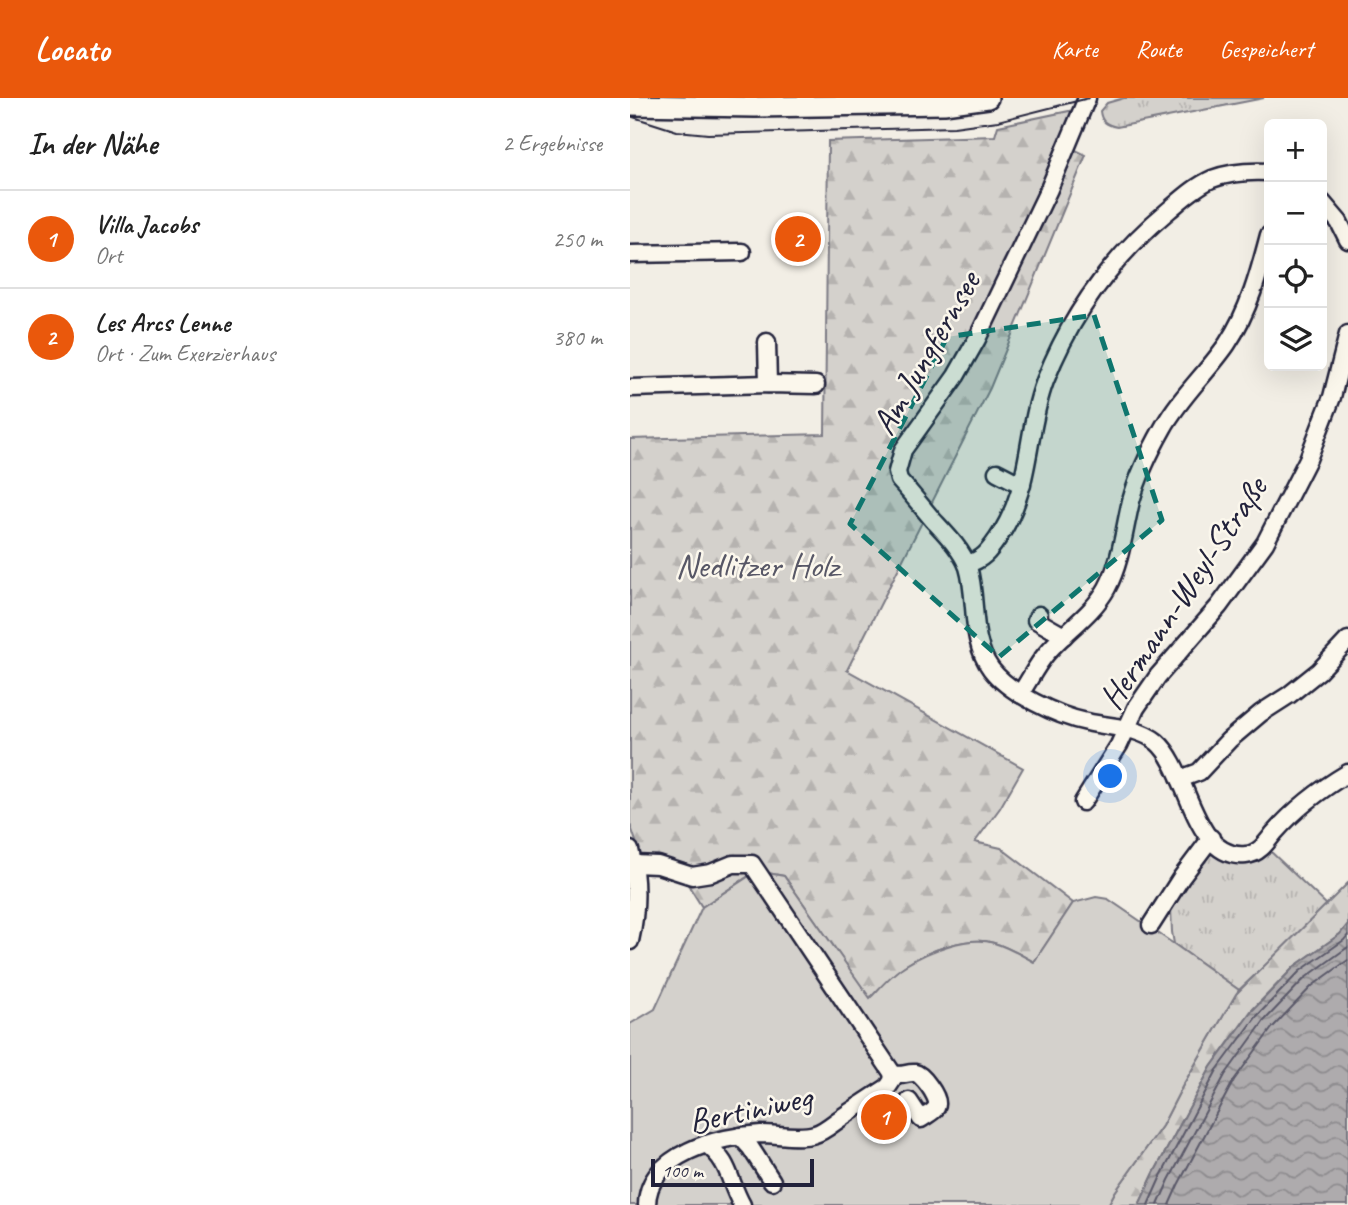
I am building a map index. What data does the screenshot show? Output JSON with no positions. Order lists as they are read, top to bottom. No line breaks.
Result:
{"streets":{"street":["Am Jungfernsee","Hermann-Weyl-Straße","Bertiniweg"]},"crossings":[["Am Jungfernsee","Hermann-Weyl-Straße"]],"parks":["Nedlitzer Holz"],"scale_bar":"100 m","page":{"header":"Locato","nav":["Karte","Route","Gespeichert"],"heading":["In der Nähe","2 Ergebnisse"],"map_buttons":["+","−"],"list":[{"mark":"1","name":"Villa Jacobs","note":"Ort","value":"250 m"},{"mark":"2","name":"Les Arcs Lenne","note":"Ort · Zum Exerzierhaus","value":"380 m"}],"pins":["2","1"],"scale":"100 m"}}
